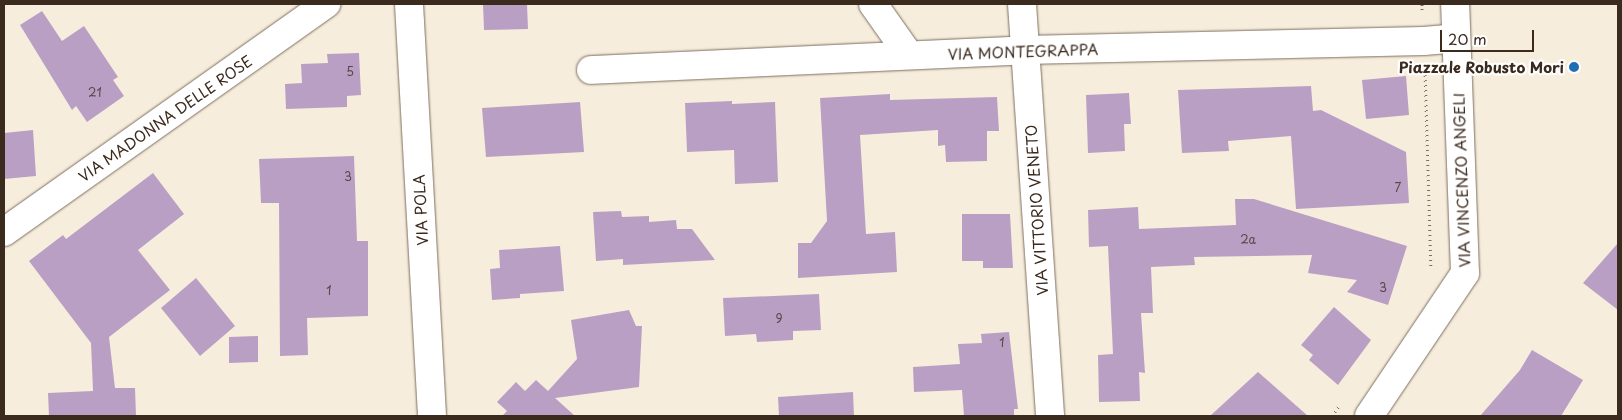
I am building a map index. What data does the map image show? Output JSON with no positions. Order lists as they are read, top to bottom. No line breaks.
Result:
{"streets":{"street":["VIA MONTEGRAPPA","VIA MADONNA DELLE ROSE","VIA VINCENZO ANGELI","VIA POLA","VIA VITTORIO VENETO"]},"crossings":[["VIA MONTEGRAPPA","VIA VINCENZO ANGELI"],["VIA MONTEGRAPPA","VIA VITTORIO VENETO"]],"places":["Piazzale Robusto Mori"],"house_numbers":["5","21","3","7","2a","3","1","9","1"],"scale_bar":"20 m"}
